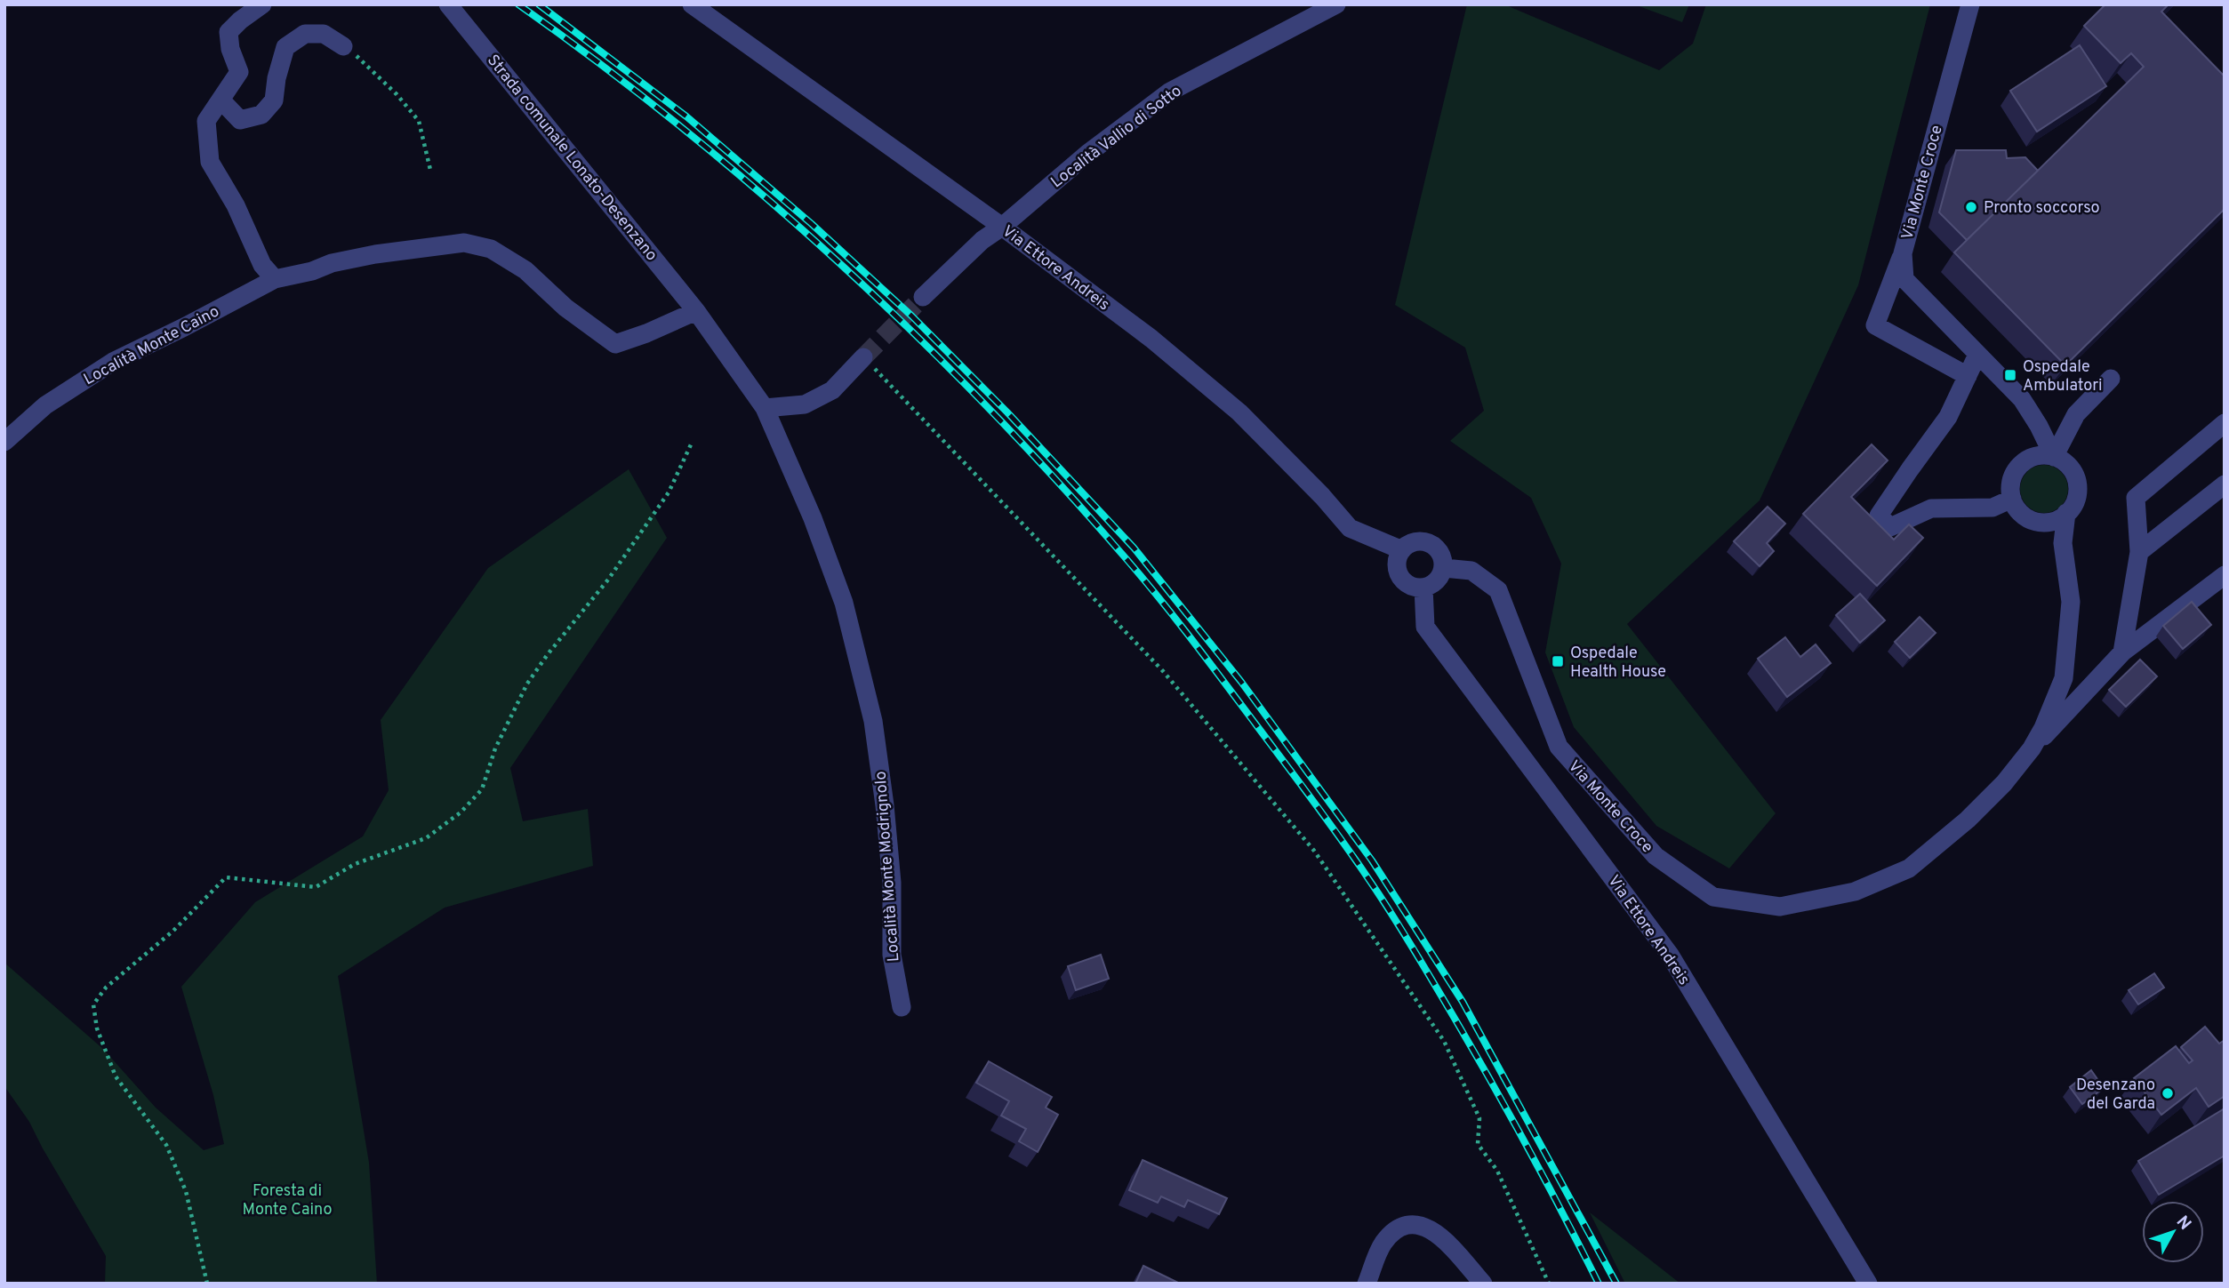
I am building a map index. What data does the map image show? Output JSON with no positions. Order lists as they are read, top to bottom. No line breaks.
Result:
{"streets":{"street":["Località Vallio di Sotto","Strada comunale Lonato-Desenzano","Via Monte Croce","Via Ettore Andreis","Località Monte Caino","Località Monte Modrignolo"]},"crossings":[["Località Vallio di Sotto","Via Ettore Andreis"],["Strada comunale Lonato-Desenzano","Località Monte Caino"],["Via Monte Croce","Via Ettore Andreis"]],"parks":["Foresta di Monte Caino"],"places":{"other":["Pronto soccorso","Desenzano del Garda"],"transit":["Ospedale Ambulatori","Ospedale Health House"]},"north":"top right"}
